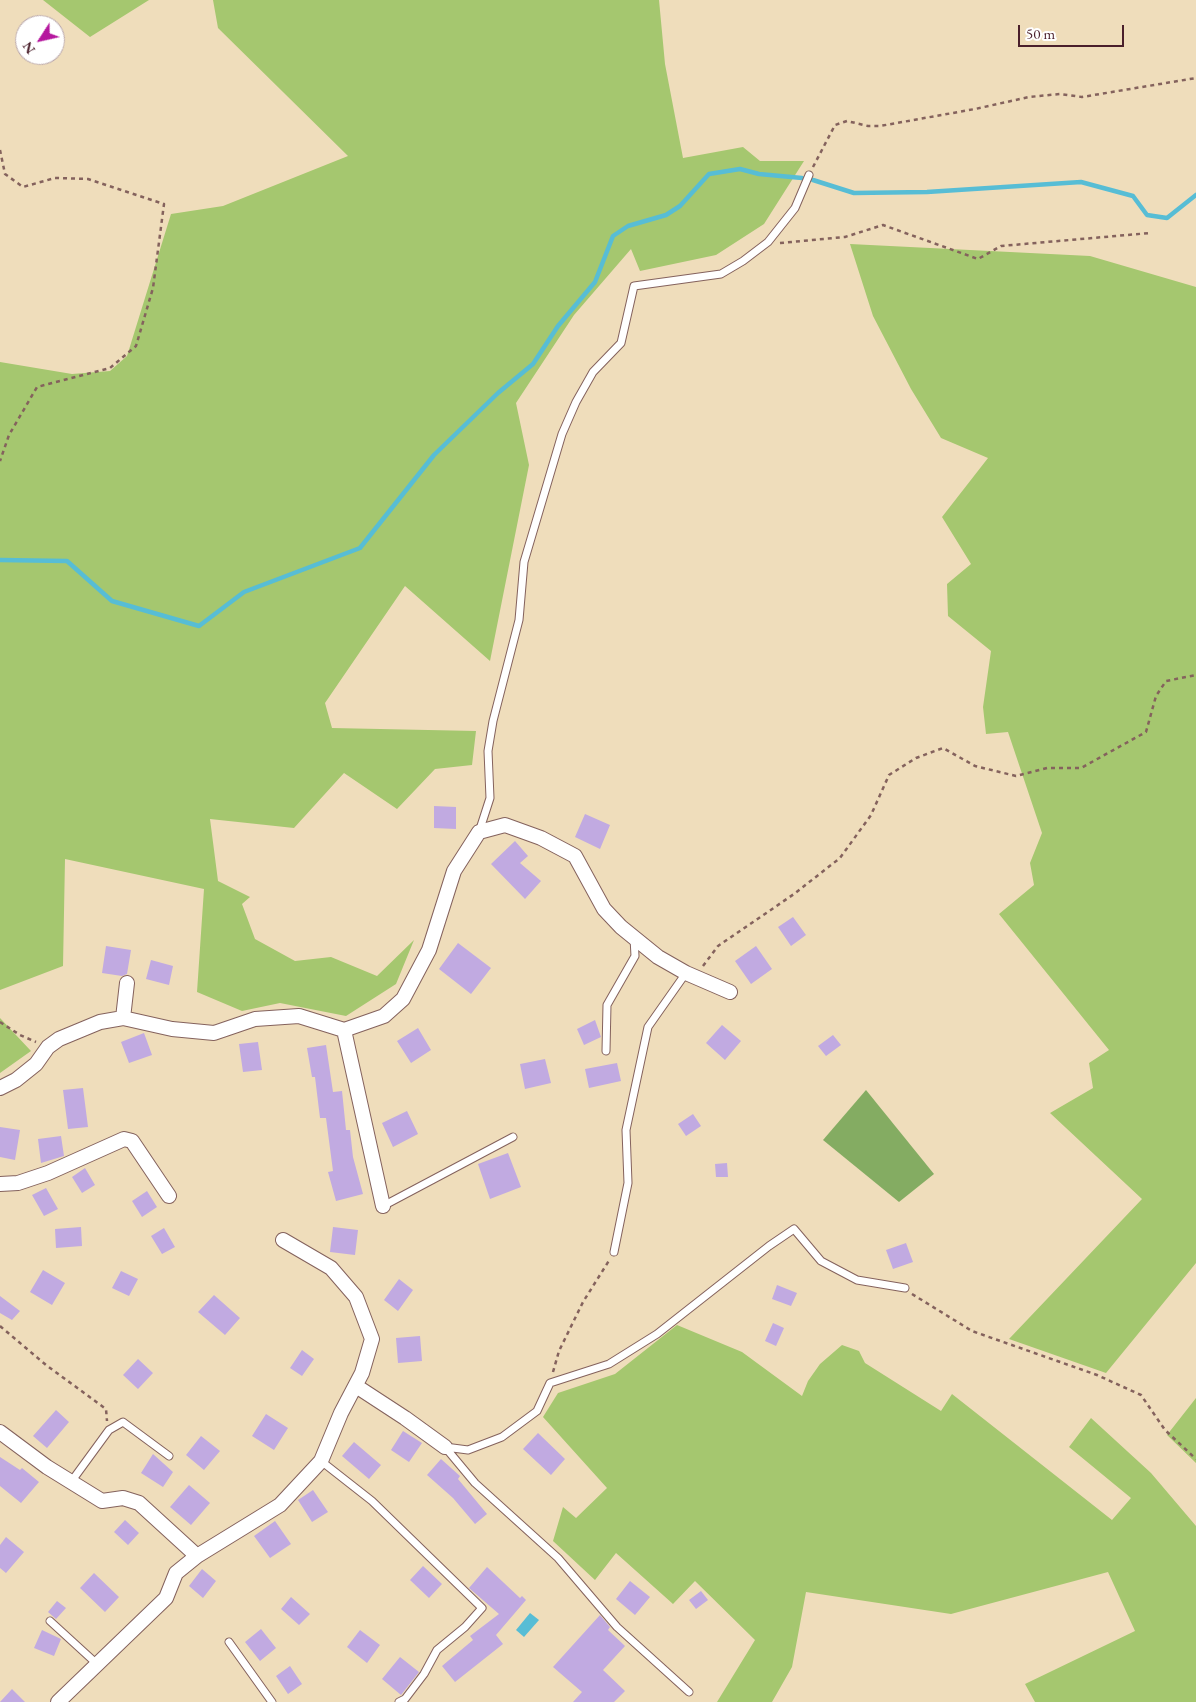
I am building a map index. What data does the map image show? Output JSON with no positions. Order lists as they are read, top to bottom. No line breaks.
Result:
{"scale_bar":"50 m","north":"bottom left"}
